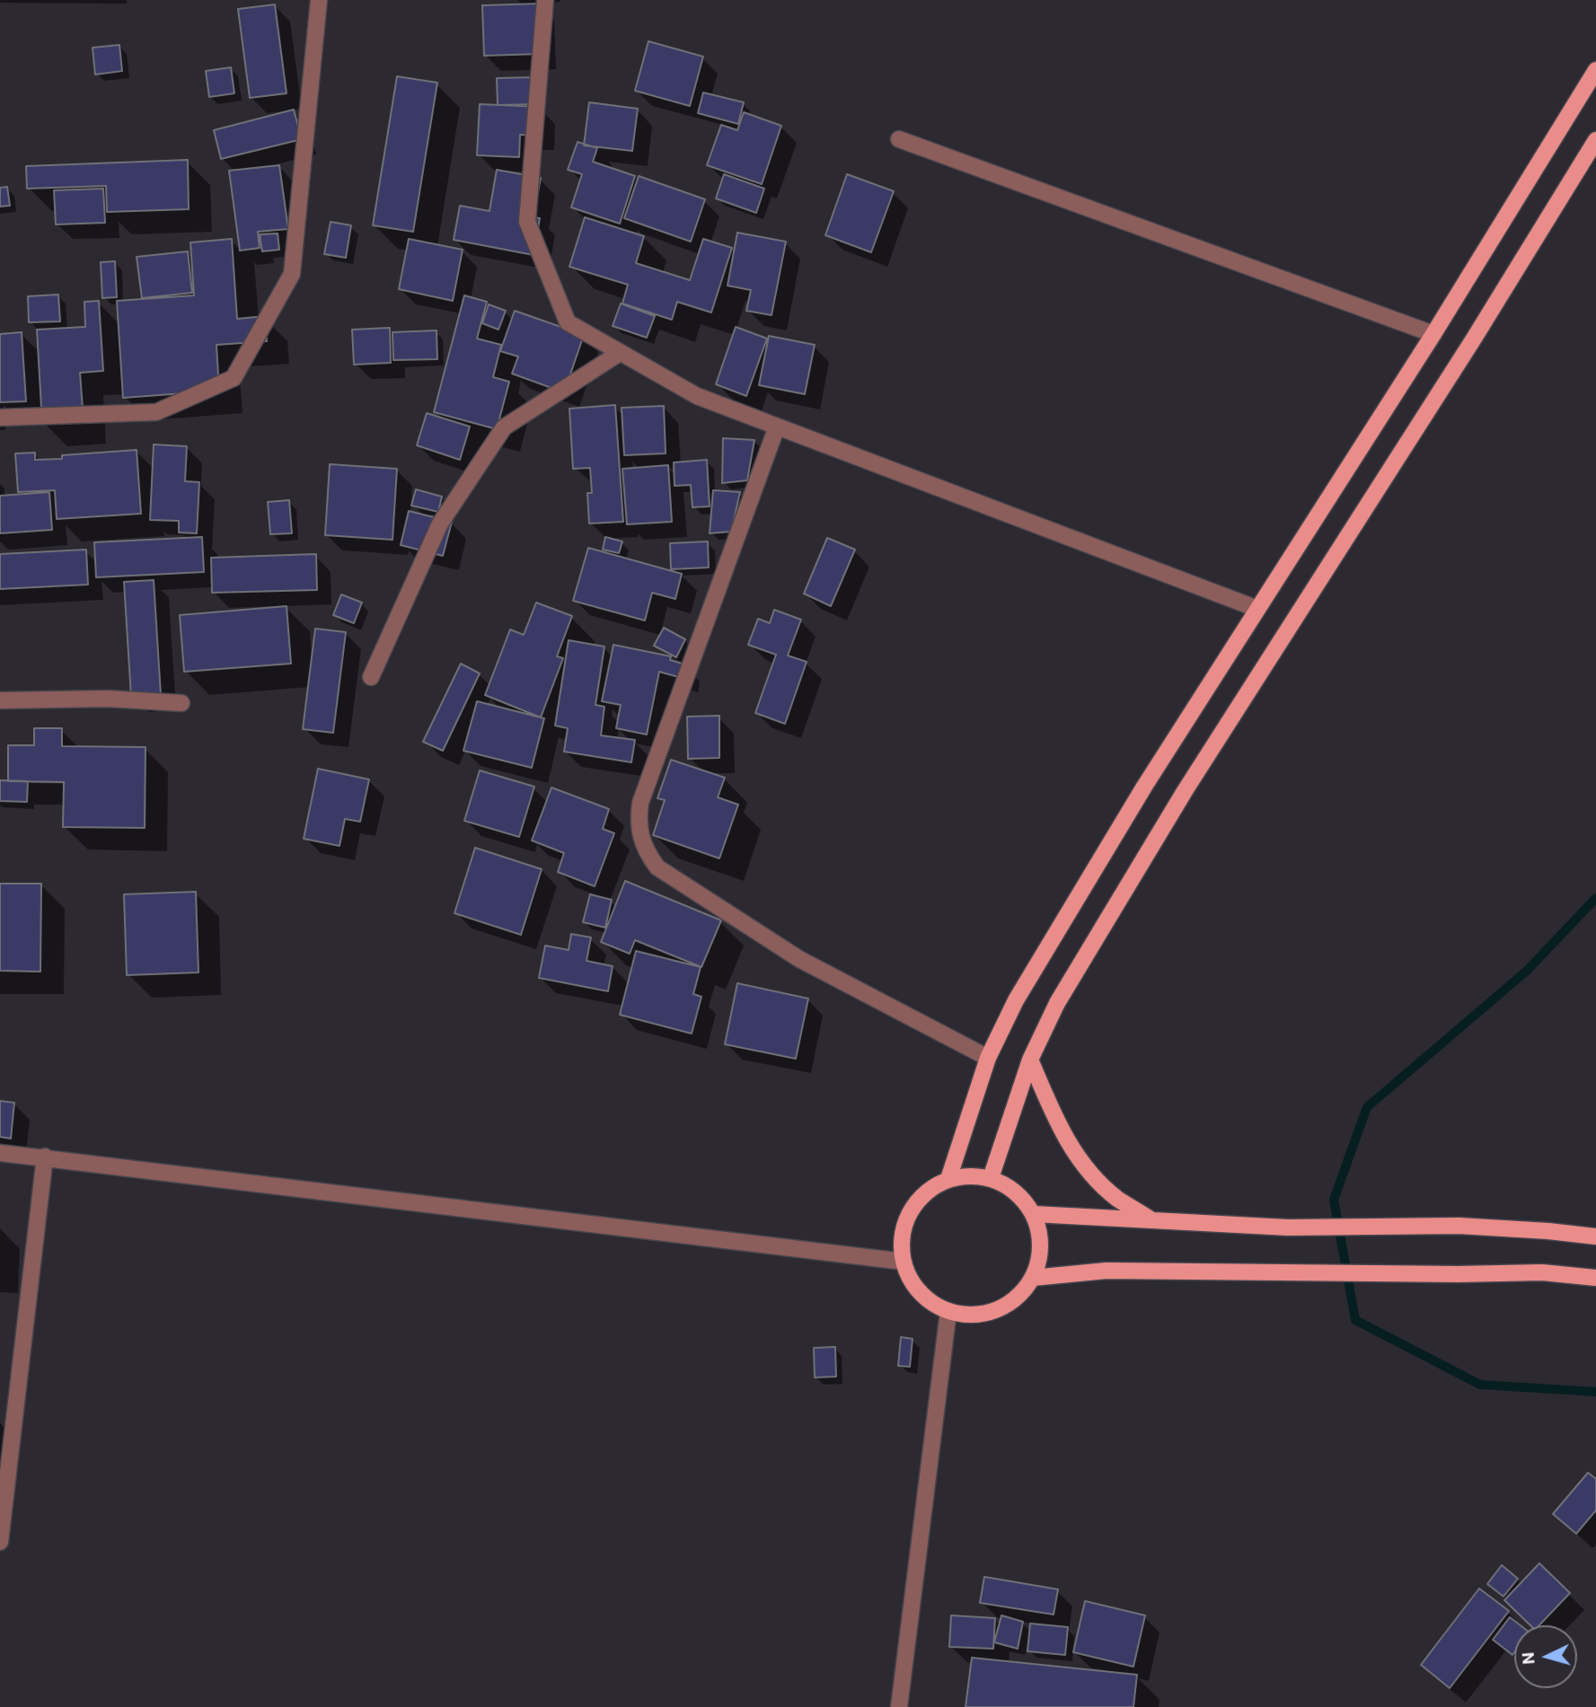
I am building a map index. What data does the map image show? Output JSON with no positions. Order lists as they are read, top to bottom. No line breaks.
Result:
{"north":"left"}
